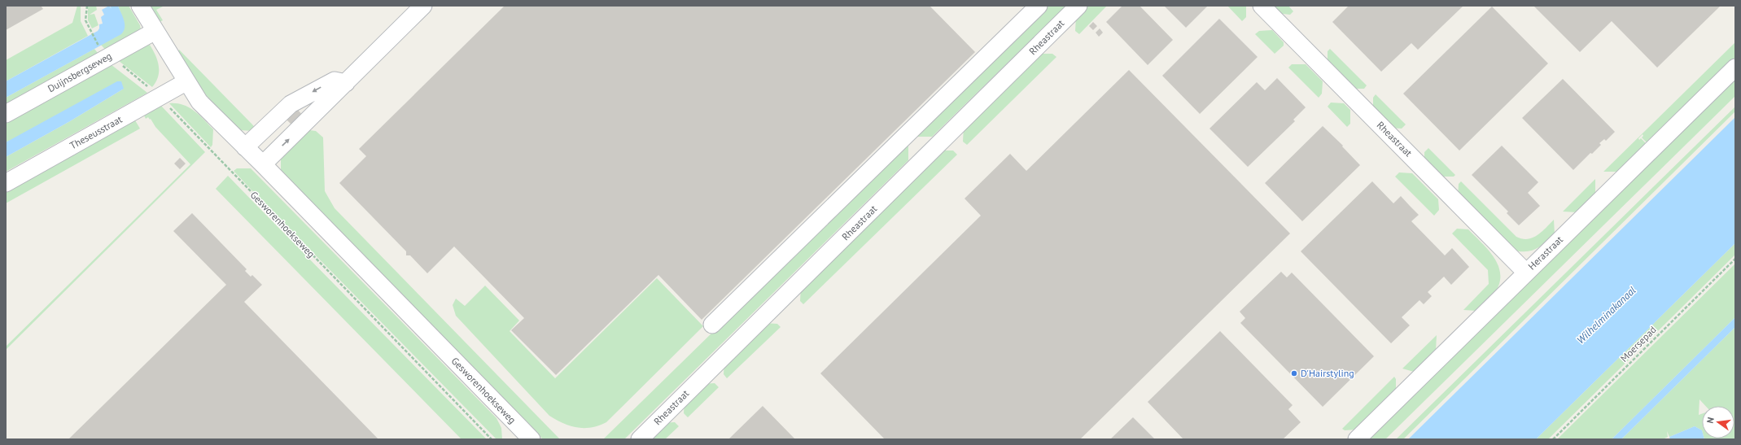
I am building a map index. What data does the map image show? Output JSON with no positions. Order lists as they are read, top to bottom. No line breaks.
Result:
{"streets":{"street":["Rheastraat","Duijnsbergseweg","Theseusstraat","Gesworenhoekseweg","Herastraat"],"path":["Moersepad"]},"crossings":[["Rheastraat","Herastraat"],["Duijnsbergseweg","Gesworenhoekseweg"],["Theseusstraat","Gesworenhoekseweg"]],"water":["Wilhelminakanaal"],"places":["D'Hairstyling"],"north":"left"}
